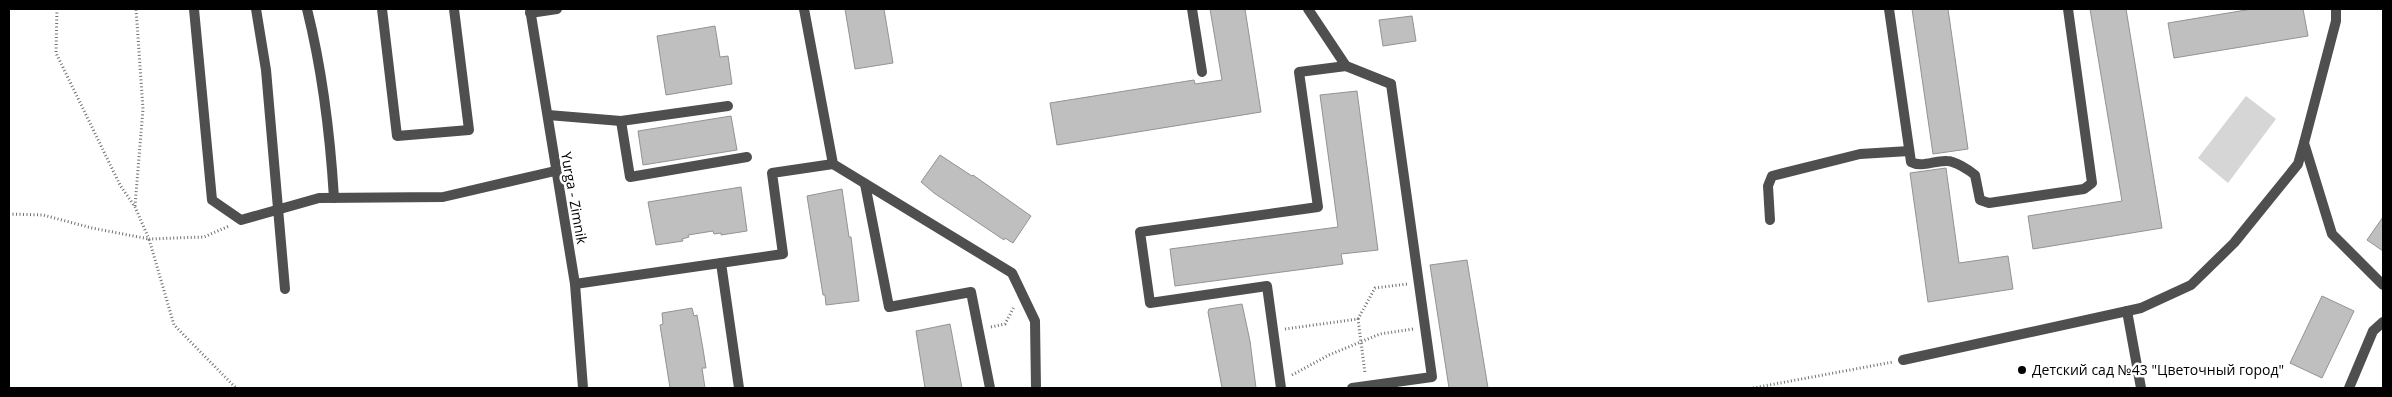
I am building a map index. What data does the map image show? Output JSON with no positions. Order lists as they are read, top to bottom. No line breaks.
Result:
{"streets":{"street":["Yurga - Zimnik"]},"places":["Детский сад №43 \"Цветочный город\""]}
